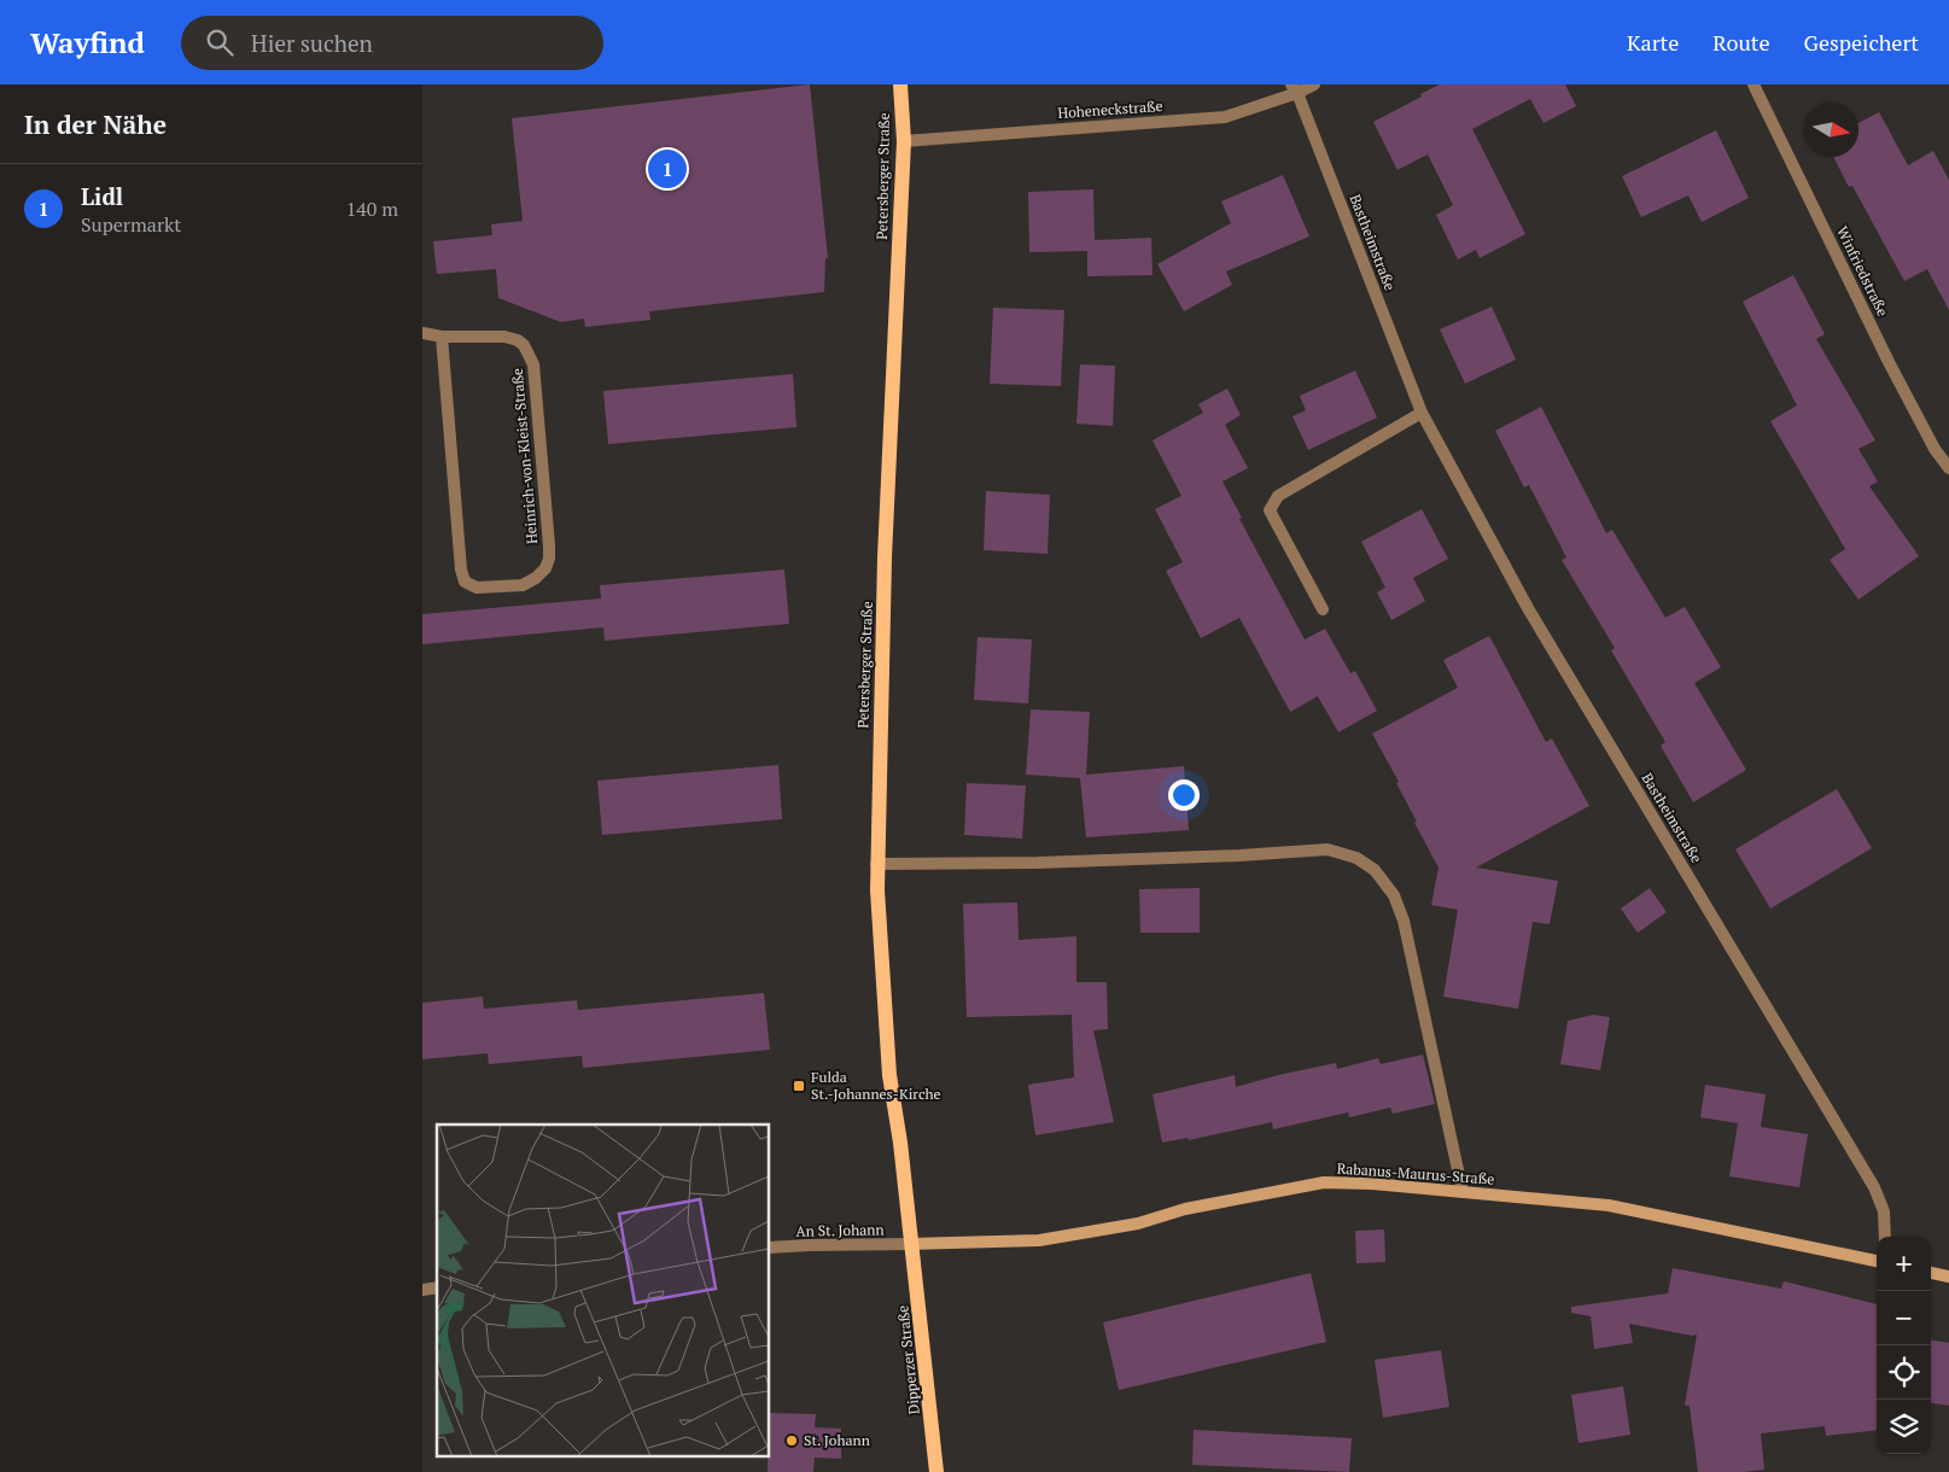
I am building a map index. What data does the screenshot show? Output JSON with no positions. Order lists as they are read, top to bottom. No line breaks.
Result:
{"streets":{"main road":["Petersberger Straße","Rabanus-Maurus-Straße","Dipperzer Straße"],"street":["Hoheneckstraße","Bastheimstraße","Winfriedstraße","Heinrich-von-Kleist-Straße","An St. Johann"]},"crossings":[["Hoheneckstraße","Petersberger Straße"],["Hoheneckstraße","Bastheimstraße"],["Petersberger Straße","Rabanus-Maurus-Straße"],["Petersberger Straße","An St. Johann"],["Petersberger Straße","Dipperzer Straße"],["Rabanus-Maurus-Straße","An St. Johann"],["Rabanus-Maurus-Straße","Dipperzer Straße"],["An St. Johann","Dipperzer Straße"]],"places":{"transit":["Fulda St.-Johannes-Kirche"],"other":["St. Johann"]},"north":"right","page":{"header":"Wayfind","search":"Hier suchen","nav":["Karte","Route","Gespeichert"],"heading":"In der Nähe","pins":"1","list":[{"mark":"1","name":"Lidl","note":"Supermarkt","value":"140 m"}],"map_buttons":["+","−"]}}
